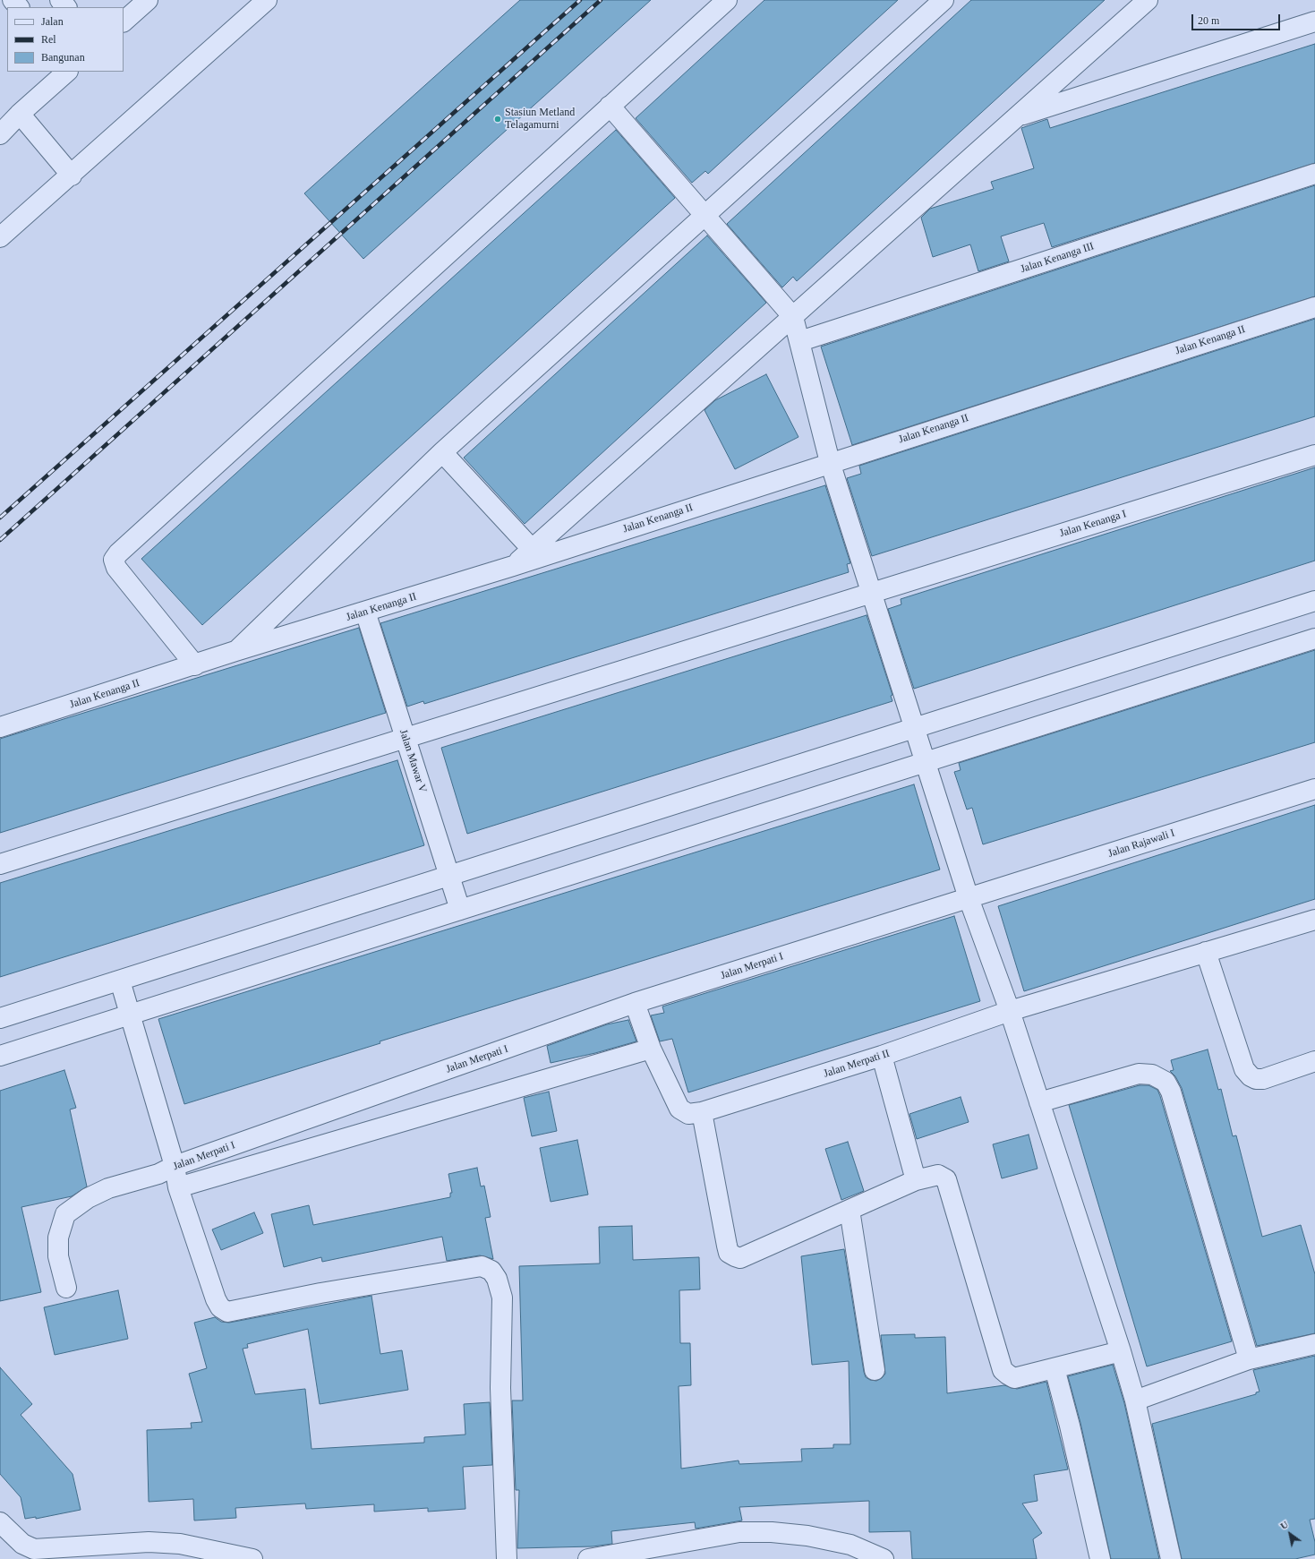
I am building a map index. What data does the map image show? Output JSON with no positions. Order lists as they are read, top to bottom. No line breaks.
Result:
{"streets":{"street":["Jalan Kenanga III","Jalan Kenanga II","Jalan Kenanga I","Jalan Mawar V","Jalan Rajawali I","Jalan Merpati I","Jalan Merpati II"]},"crossings":[["Jalan Kenanga II","Jalan Mawar V"],["Jalan Kenanga I","Jalan Mawar V"],["Jalan Rajawali I","Jalan Merpati I"],["Jalan Merpati I","Jalan Merpati II"]],"places":["Stasiun Metland Telagamurni"],"legend":["Jalan","Rel","Bangunan"],"scale_bar":"20 m","north":"top left"}
